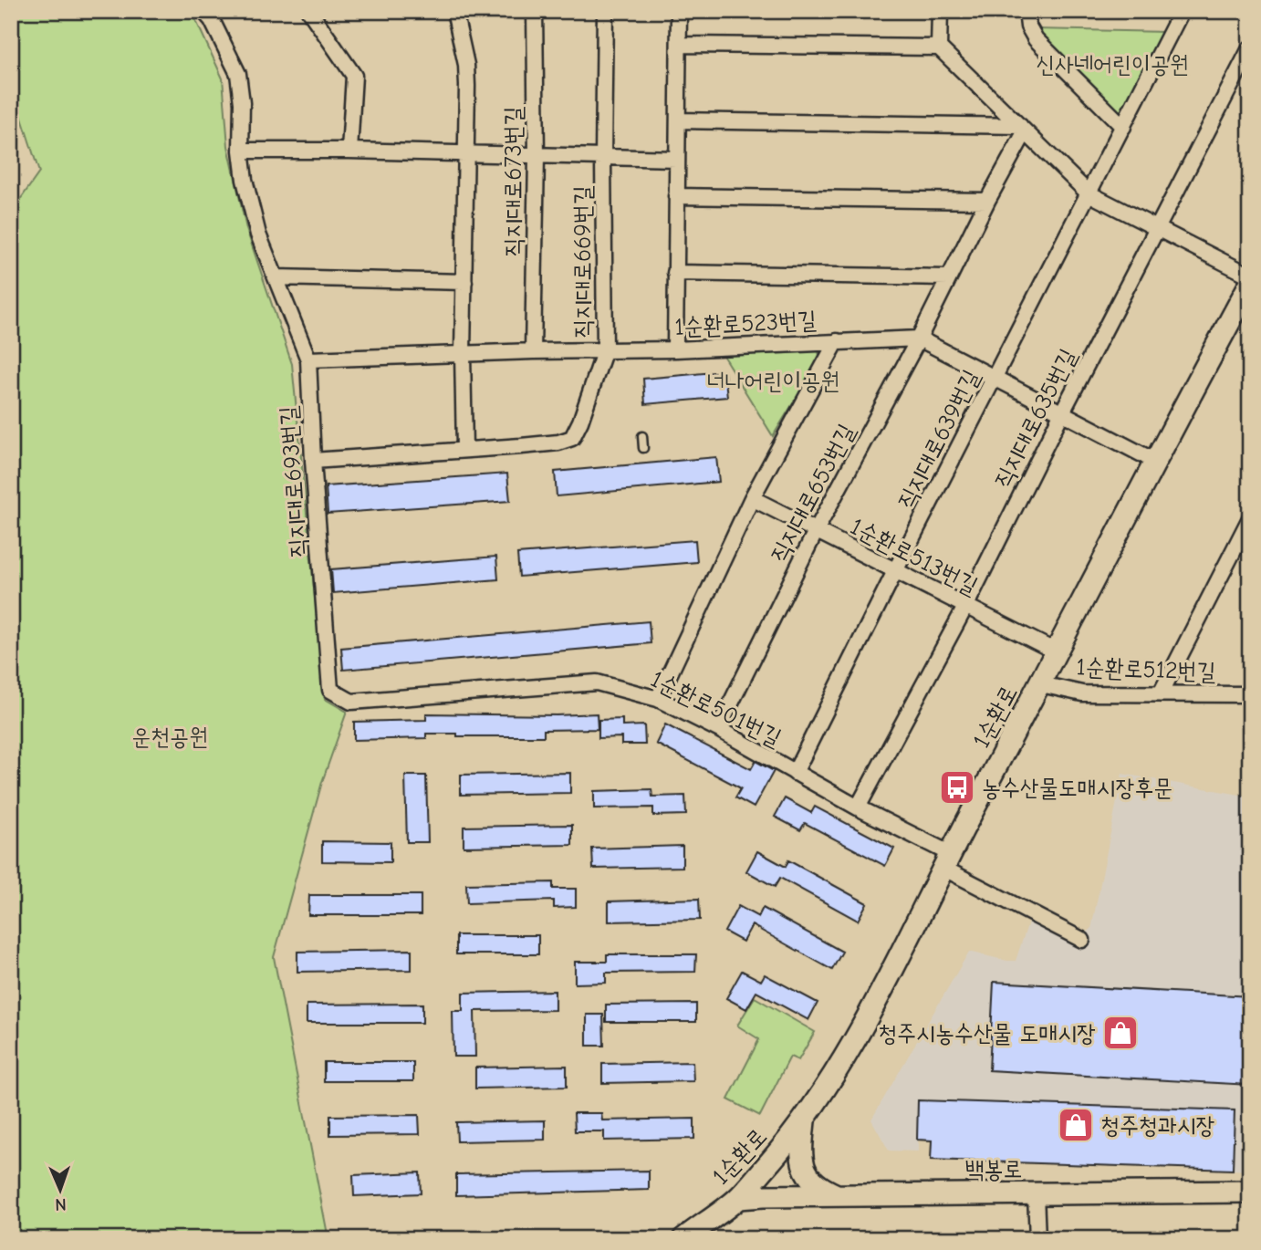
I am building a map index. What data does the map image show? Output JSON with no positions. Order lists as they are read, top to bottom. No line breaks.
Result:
{"streets":{"street":["직지대로673번길","직지대로669번길","1순환로523번길","직지대로635번길","직지대로639번길","직지대로693번길","직지대로653번길","1순환로513번길","1순환로512번길","1순환로501번길","1순환로","백봉로"]},"crossings":[["직지대로673번길","1순환로523번길"],["직지대로669번길","1순환로523번길"],["직지대로669번길","직지대로693번길"],["1순환로523번길","직지대로635번길"],["1순환로523번길","직지대로639번길"],["1순환로523번길","직지대로693번길"],["1순환로523번길","직지대로653번길"],["1순환로523번길","1순환로"],["직지대로635번길","1순환로513번길"],["직지대로635번길","1순환로501번길"],["직지대로639번길","1순환로513번길"],["직지대로639번길","1순환로501번길"],["직지대로693번길","1순환로501번길"],["직지대로653번길","1순환로513번길"],["직지대로653번길","1순환로501번길"],["1순환로513번길","1순환로"],["1순환로512번길","1순환로"],["1순환로501번길","1순환로"],["1순환로","백봉로"]],"parks":["신사네어린이공원","너나어린이공원","운천공원"],"places":{"bus stop":["농수산물도매시장후문"],"shop":["청주시농수산물 도매시장","청주청과시장"]},"north":"bottom"}
